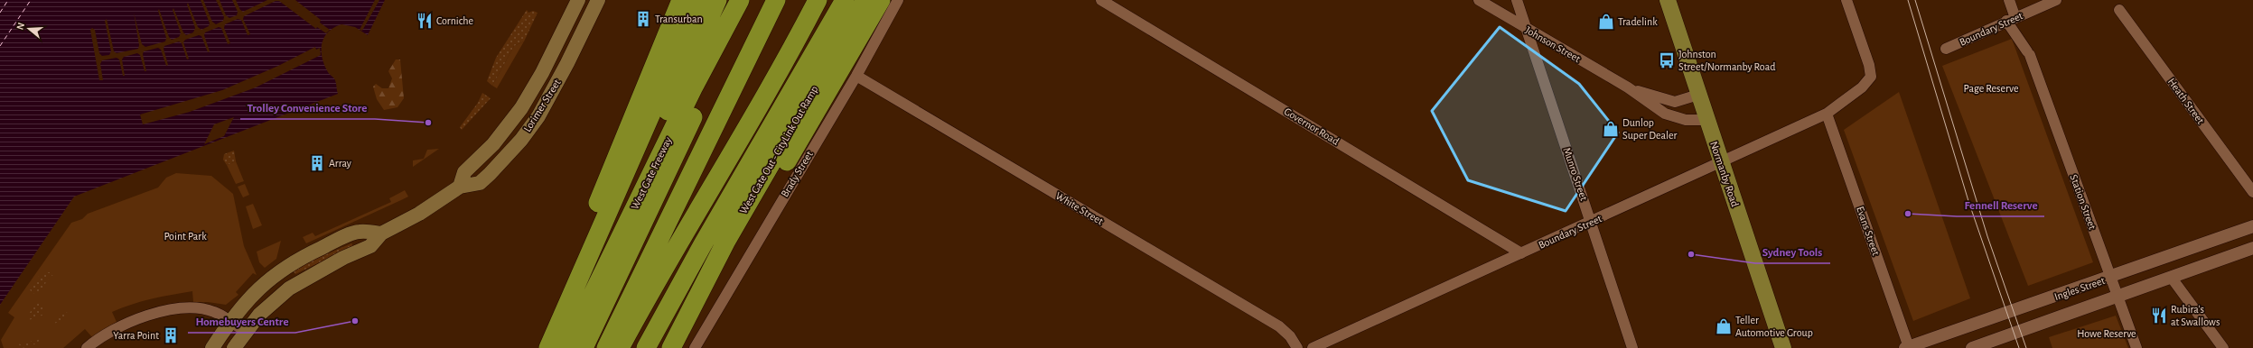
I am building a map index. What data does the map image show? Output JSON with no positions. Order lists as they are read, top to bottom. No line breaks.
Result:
{"streets":{"highway":["West Gate Out - CityLink Out Ramp","West Gate Freeway"],"main road":["Lorimer Street","Normanby Road"],"street":["Boundary Street","Johnson Street","Heath Street","Governor Road","Brady Street","Munro Street","Station Street","White Street","Evans Street","Ingles Street"]},"crossings":[["Boundary Street","Governor Road"],["Boundary Street","Munro Street"],["Boundary Street","Normanby Road"],["Boundary Street","Station Street"],["Boundary Street","Evans Street"],["Johnson Street","Munro Street"],["Johnson Street","Normanby Road"],["Brady Street","White Street"],["Station Street","Ingles Street"],["Evans Street","Ingles Street"]],"parks":["Page Reserve","Point Park","Howe Reserve"],"places":{"building":["Transurban","Array","Yarra Point"],"restaurant":["Corniche","Rubira's at Swallows"],"shop":["Tradelink","Dunlop Super Dealer","Teller Automotive Group"],"bus stop":["Johnston Street/Normanby Road"],"other":["Trolley Convenience Store","Fennell Reserve","Sydney Tools","Homebuyers Centre"]},"north":"left"}
